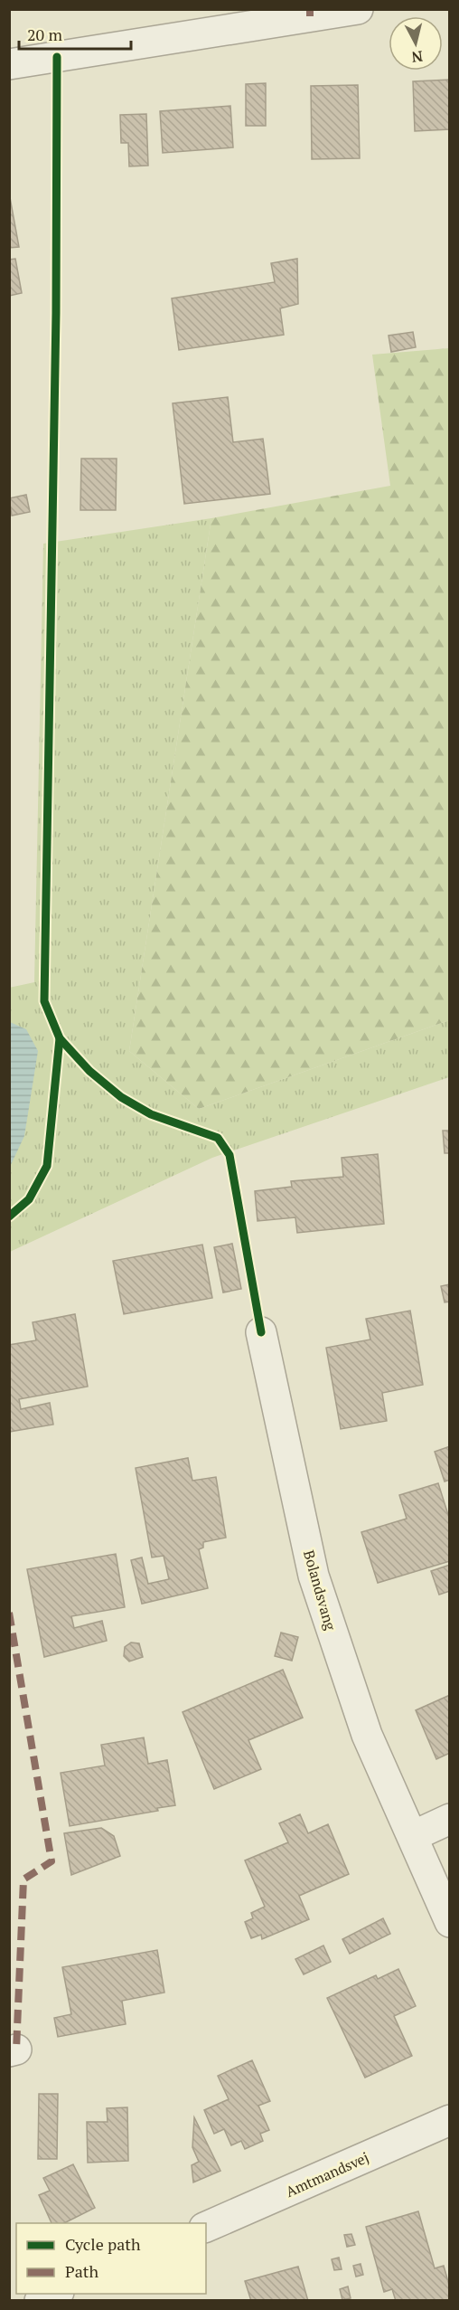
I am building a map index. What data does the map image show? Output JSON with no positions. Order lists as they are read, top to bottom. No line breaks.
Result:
{"streets":{"street":["Bolandsvang","Amtmandsvej"]},"legend":["Cycle path","Path"],"scale_bar":"20 m","north":"bottom"}
